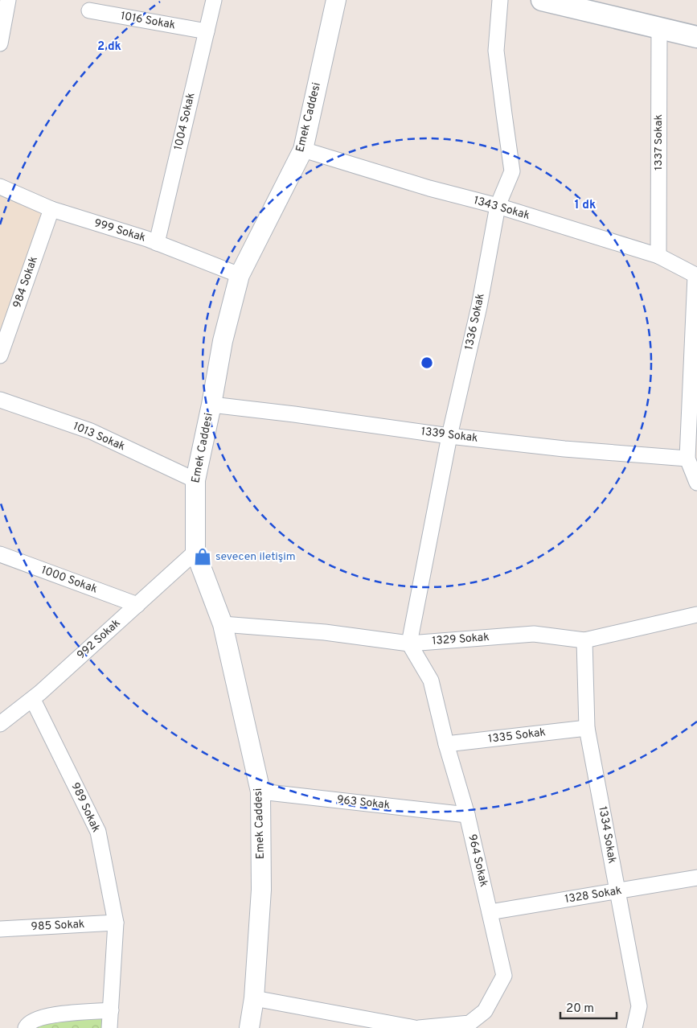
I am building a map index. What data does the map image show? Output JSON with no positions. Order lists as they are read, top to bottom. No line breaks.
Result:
{"streets":{"street":["1016 Sokak","Emek Caddesi","1004 Sokak","1337 Sokak","1343 Sokak","999 Sokak","984 Sokak","1336 Sokak","1339 Sokak","1013 Sokak","1000 Sokak","992 Sokak","1329 Sokak","1335 Sokak","963 Sokak","989 Sokak","1334 Sokak","964 Sokak","1328 Sokak","985 Sokak"]},"crossings":[["1016 Sokak","1004 Sokak"],["Emek Caddesi","1343 Sokak"],["Emek Caddesi","999 Sokak"],["Emek Caddesi","1339 Sokak"],["Emek Caddesi","1013 Sokak"],["Emek Caddesi","992 Sokak"],["Emek Caddesi","1329 Sokak"],["Emek Caddesi","963 Sokak"],["1004 Sokak","999 Sokak"],["1337 Sokak","1343 Sokak"],["1343 Sokak","1336 Sokak"],["999 Sokak","984 Sokak"],["1336 Sokak","1339 Sokak"],["1336 Sokak","1329 Sokak"],["1336 Sokak","964 Sokak"],["1000 Sokak","992 Sokak"],["992 Sokak","989 Sokak"],["1329 Sokak","1334 Sokak"],["1329 Sokak","964 Sokak"],["1335 Sokak","1334 Sokak"],["1335 Sokak","964 Sokak"],["963 Sokak","964 Sokak"],["989 Sokak","985 Sokak"],["1334 Sokak","1328 Sokak"],["964 Sokak","1328 Sokak"]],"places":{"shop":["sevecen iletişim"]},"scale_bar":"20 m","rings":["2 dk","1 dk"]}
